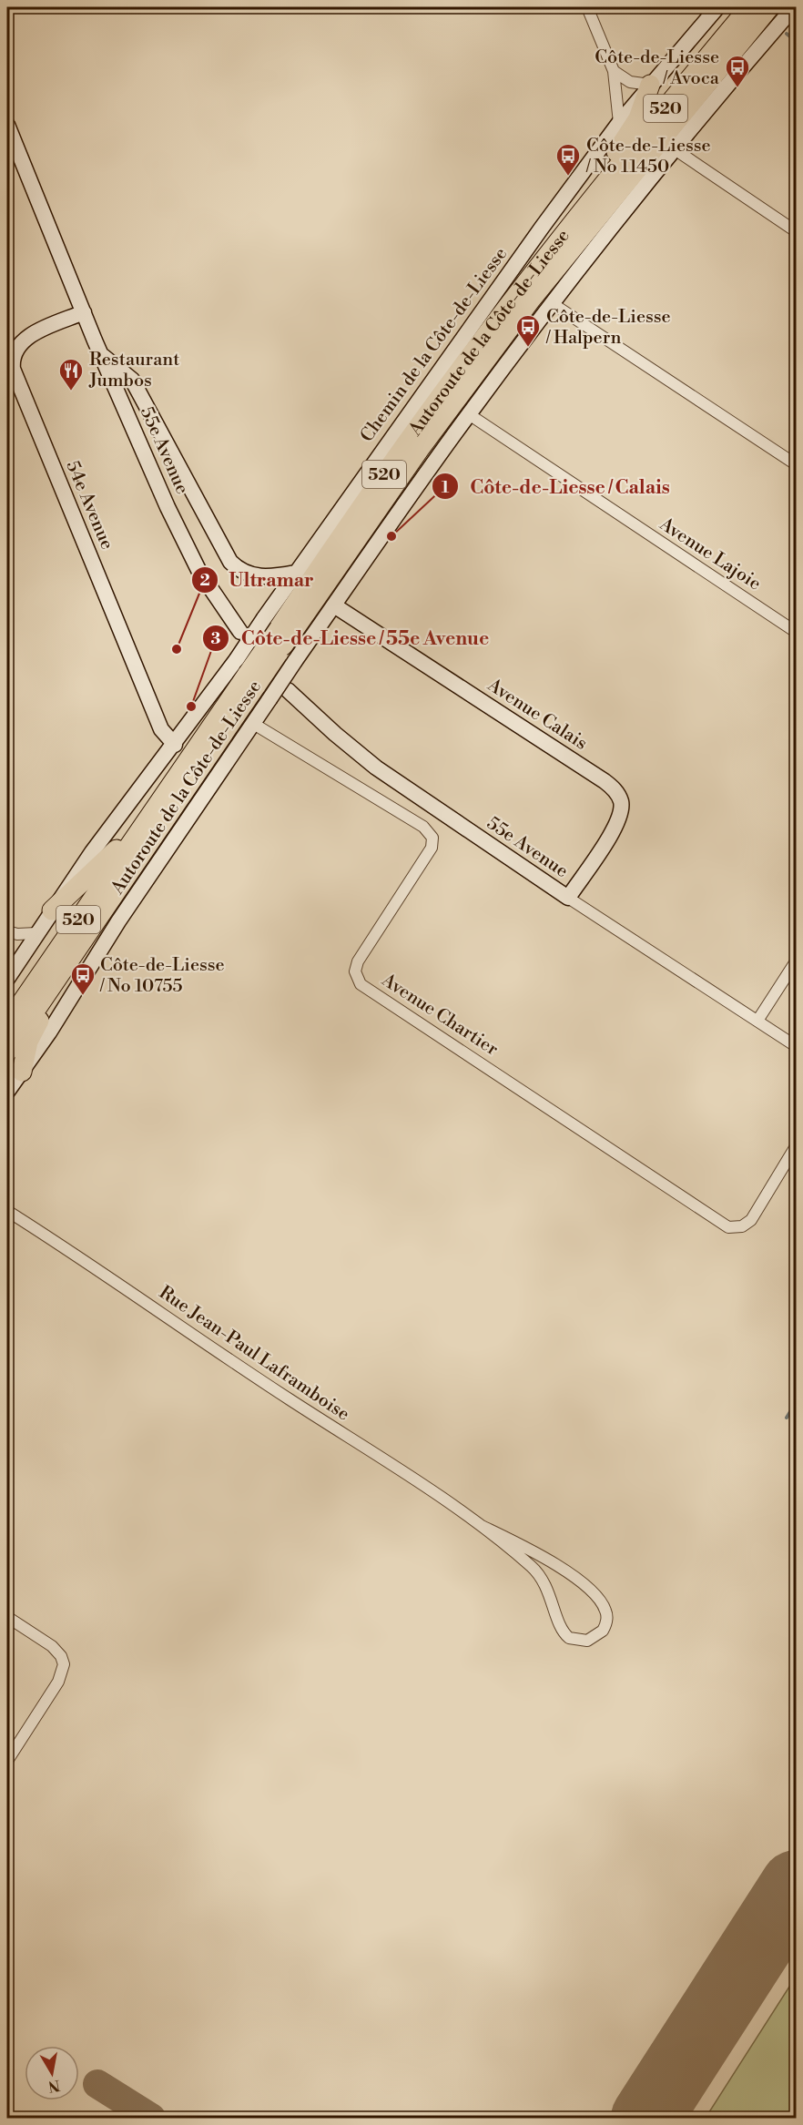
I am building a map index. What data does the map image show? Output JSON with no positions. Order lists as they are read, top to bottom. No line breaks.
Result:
{"streets":{"highway":["520","Autoroute de la Côte-de-Liesse"],"main road":["Chemin de la Côte-de-Liesse","55e Avenue","54e Avenue","Avenue Calais"],"street":["Avenue Lajoie","Avenue Chartier","Rue Jean-Paul Laframboise"]},"crossings":[["Autoroute de la Côte-de-Liesse","Chemin de la Côte-de-Liesse"],["55e Avenue","54e Avenue"],["55e Avenue","Avenue Calais"]],"places":{"bus stop":["Côte-de-Liesse / Avoca","Côte-de-Liesse / No 11450","Côte-de-Liesse / Halpern","Côte-de-Liesse / No 10755"],"restaurant":["Restaurant Jumbos"],"other":["Côte-de-Liesse / Calais","Ultramar","Côte-de-Liesse / 55e Avenue"]},"north":"bottom"}
